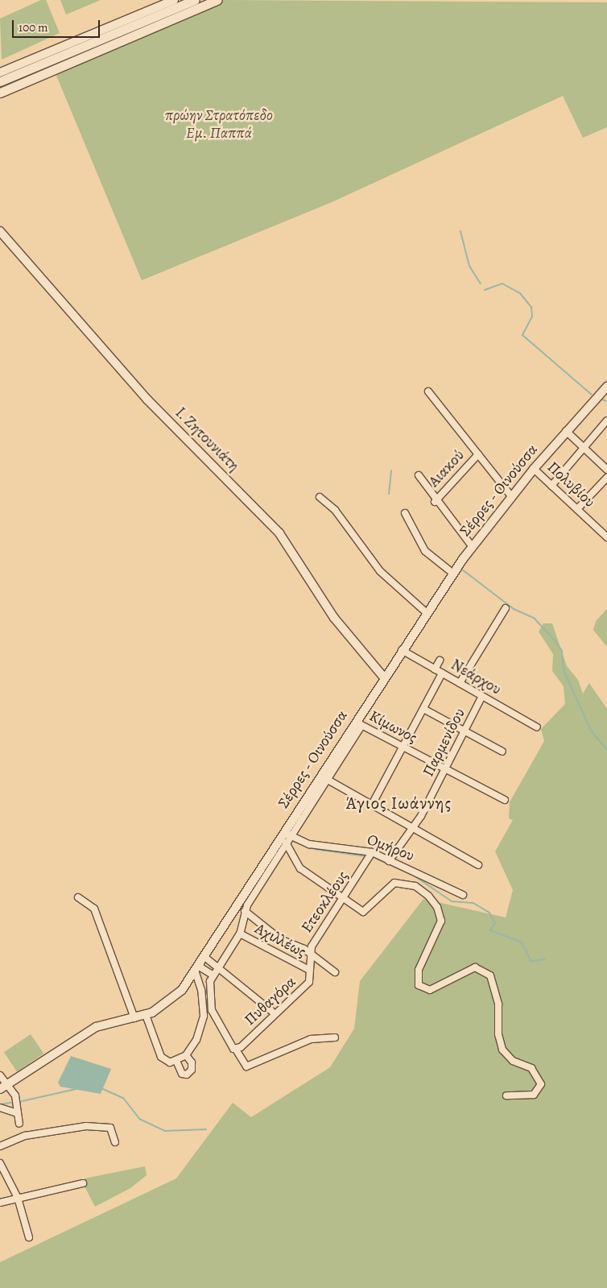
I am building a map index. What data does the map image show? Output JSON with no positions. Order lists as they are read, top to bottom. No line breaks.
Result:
{"streets":{"street":["Ι. Ζητουνιάτη","Αιακού","Πολυβίου","Σέρρες - Οινούσσα","Νεάρχου","Κίμωνος","Παρμενίδου","Ομήρου","Ετεοκλέους","Αχιλλέως","Πυθαγόρα"]},"crossings":[["Ι. Ζητουνιάτη","Σέρρες - Οινούσσα"],["Πολυβίου","Σέρρες - Οινούσσα"],["Σέρρες - Οινούσσα","Νεάρχου"],["Σέρρες - Οινούσσα","Κίμωνος"],["Σέρρες - Οινούσσα","Ομήρου"],["Νεάρχου","Παρμενίδου"],["Κίμωνος","Παρμενίδου"],["Παρμενίδου","Ομήρου"],["Ομήρου","Ετεοκλέους"],["Ετεοκλέους","Αχιλλέως"],["Ετεοκλέους","Πυθαγόρα"],["Αχιλλέως","Πυθαγόρα"]],"districts":["Άγιος Ιωάννης"],"parks":["πρώην Στρατόπεδο Εμ. Παππά"],"scale_bar":"100 m"}
